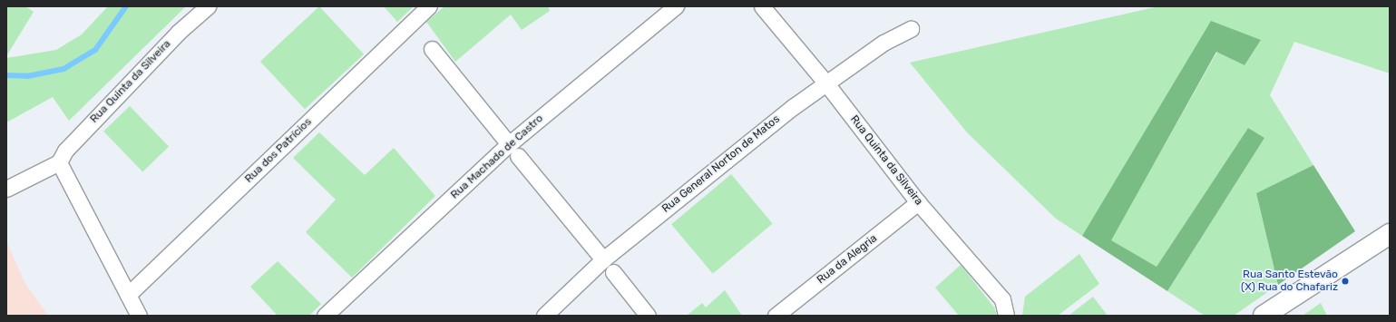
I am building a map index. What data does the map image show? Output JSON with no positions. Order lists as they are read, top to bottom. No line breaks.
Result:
{"streets":{"street":["Rua Quinta da Silveira","Rua dos Patrícios","Rua Machado de Castro","Rua General Norton de Matos","Rua da Alegria"]},"crossings":[["Rua Quinta da Silveira","Rua General Norton de Matos"],["Rua Quinta da Silveira","Rua da Alegria"]],"places":["Rua Santo Estevão (X) Rua do Chafariz"]}
